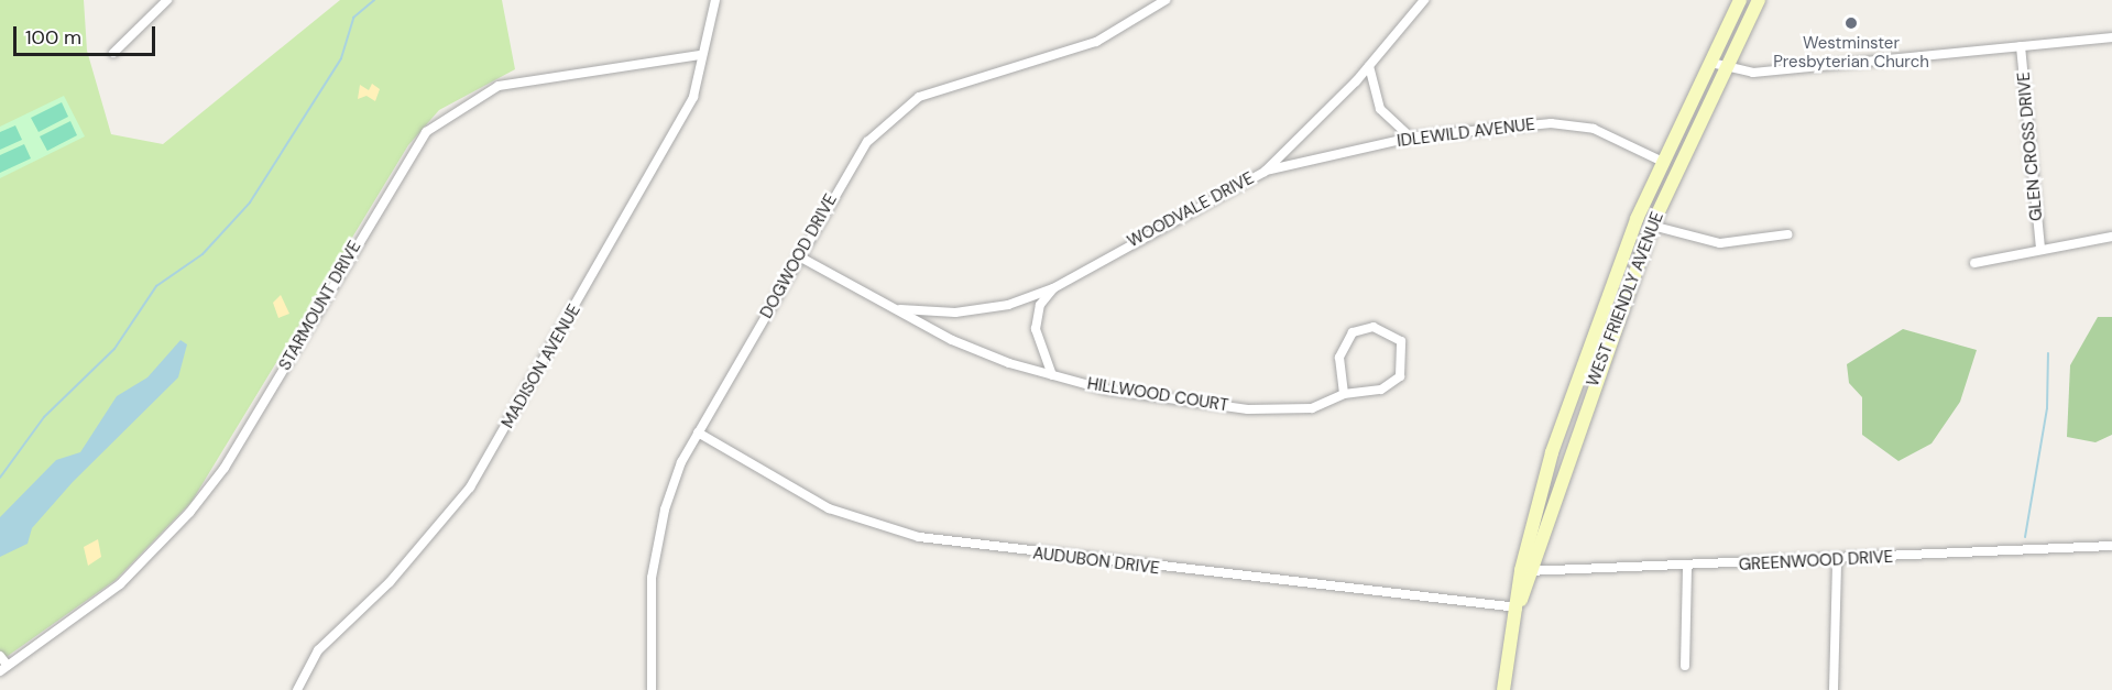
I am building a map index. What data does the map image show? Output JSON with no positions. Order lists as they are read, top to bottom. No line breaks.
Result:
{"streets":{"main road":["WEST FRIENDLY AVENUE"],"street":["IDLEWILD AVENUE","GLEN CROSS DRIVE","WOODVALE DRIVE","DOGWOOD DRIVE","STARMOUNT DRIVE","MADISON AVENUE","HILLWOOD COURT","AUDUBON DRIVE","GREENWOOD DRIVE"]},"crossings":[["IDLEWILD AVENUE","WOODVALE DRIVE"],["IDLEWILD AVENUE","WEST FRIENDLY AVENUE"],["WOODVALE DRIVE","HILLWOOD COURT"],["DOGWOOD DRIVE","HILLWOOD COURT"],["DOGWOOD DRIVE","AUDUBON DRIVE"],["WEST FRIENDLY AVENUE","AUDUBON DRIVE"],["WEST FRIENDLY AVENUE","GREENWOOD DRIVE"],["STARMOUNT DRIVE","MADISON AVENUE"]],"places":["Westminster Presbyterian Church"],"scale_bar":"100 m"}
